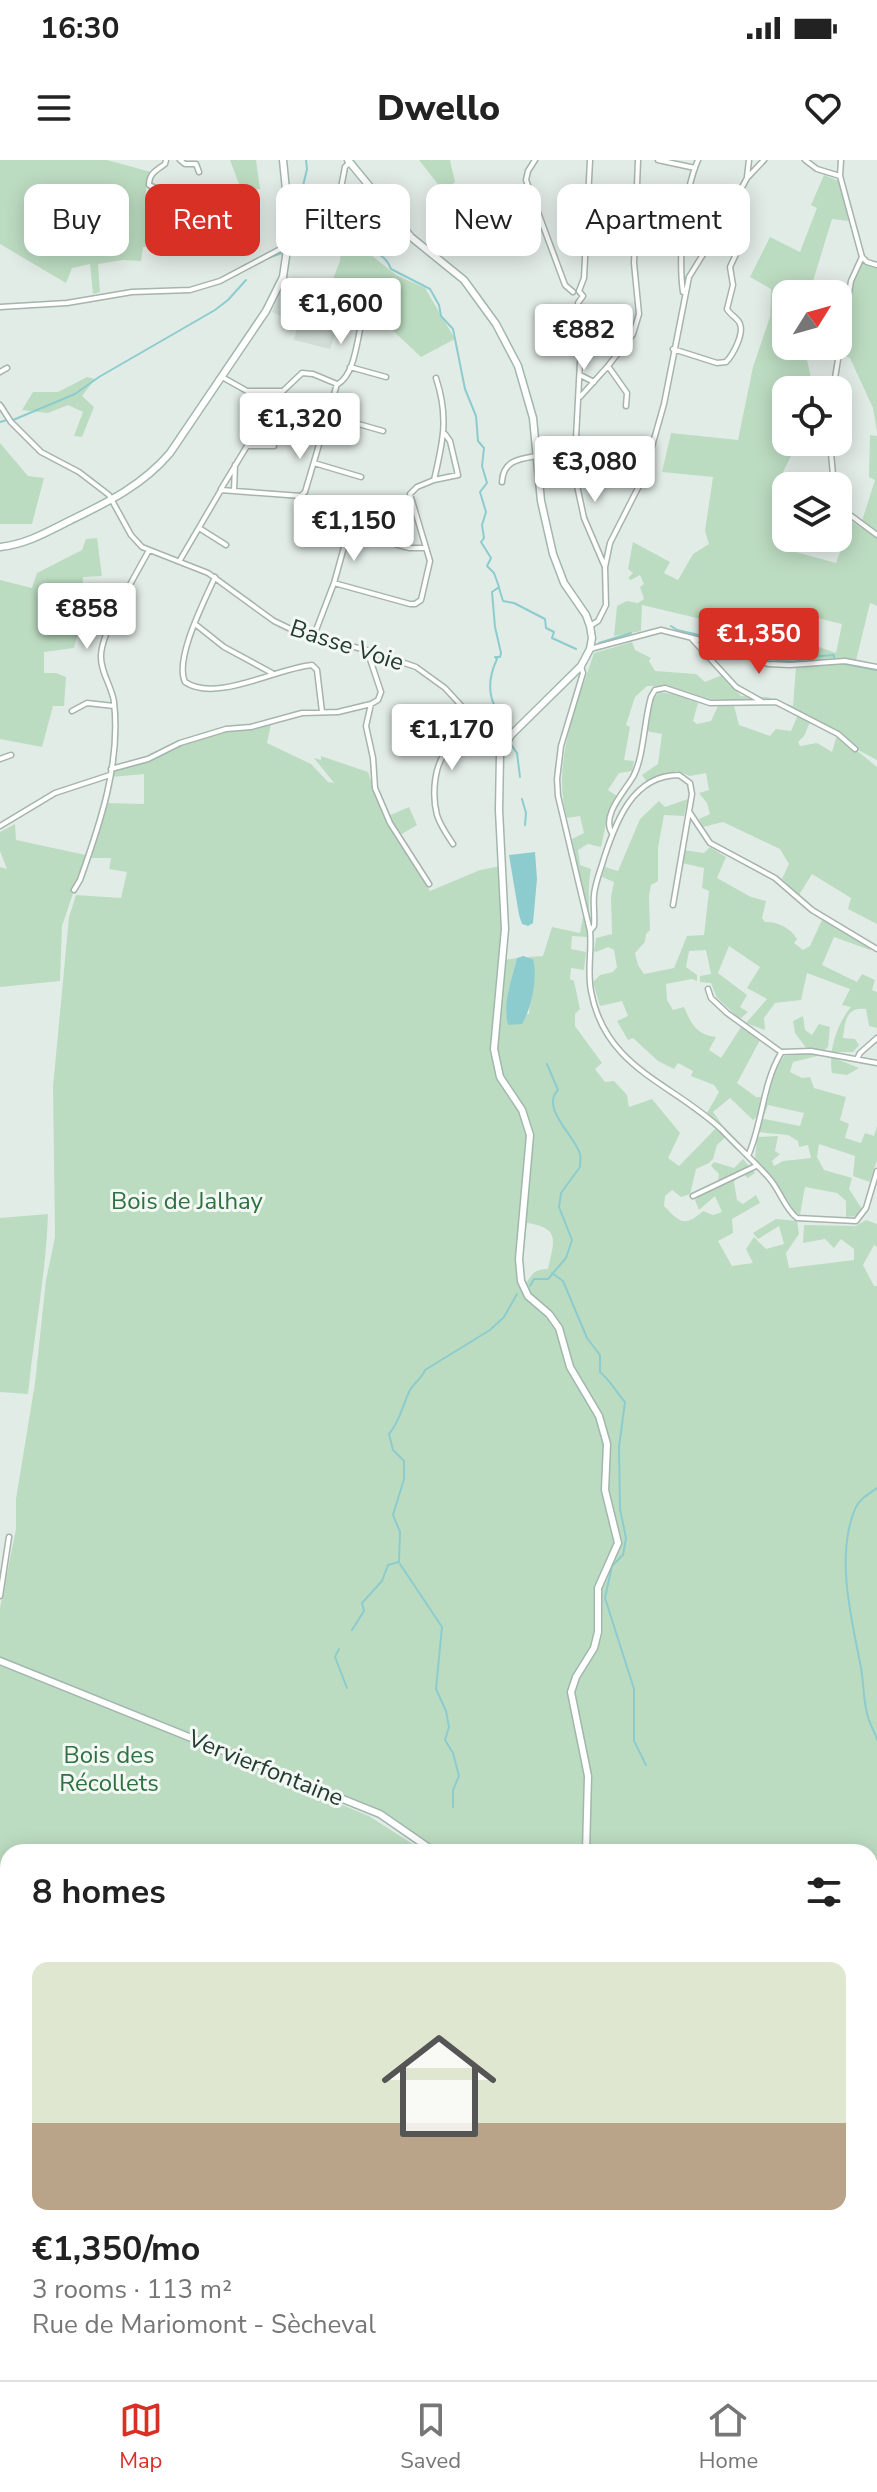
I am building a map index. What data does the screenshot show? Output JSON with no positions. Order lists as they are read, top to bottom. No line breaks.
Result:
{"streets":{"main road":["Vervierfontaine"],"street":["Basse Voie"]},"parks":["Bois de Jalhay","Bois des Récollets"],"north":"top right","page":{"status":"16:30","header":"Dwello","chip":["Buy","Rent","Filters","New","Apartment"],"price":["€1,600","€882","€1,320","€3,080","€1,150","€858","€1,350","€1,170"],"heading":"8 homes","list":[{"name":"€1,350/mo","note":"3 rooms · 113 m² · Rue de Mariomont - Sècheval"}],"tabs":["Map","Saved","Home"]}}
